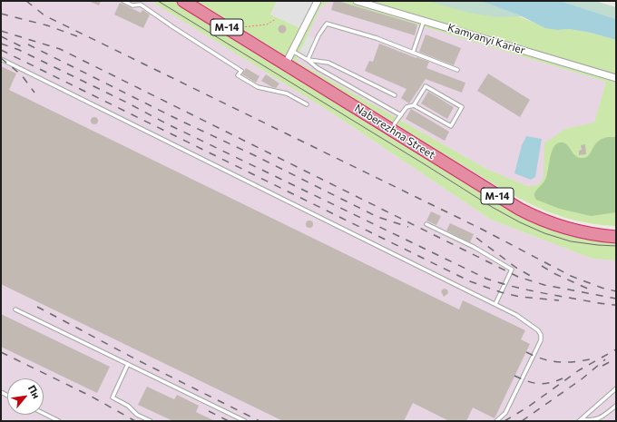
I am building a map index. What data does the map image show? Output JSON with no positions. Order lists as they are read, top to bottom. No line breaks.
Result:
{"streets":{"highway":["М-14","Naberezhna Street"],"street":["Kamyanyi Karier"]},"north":"top right"}
